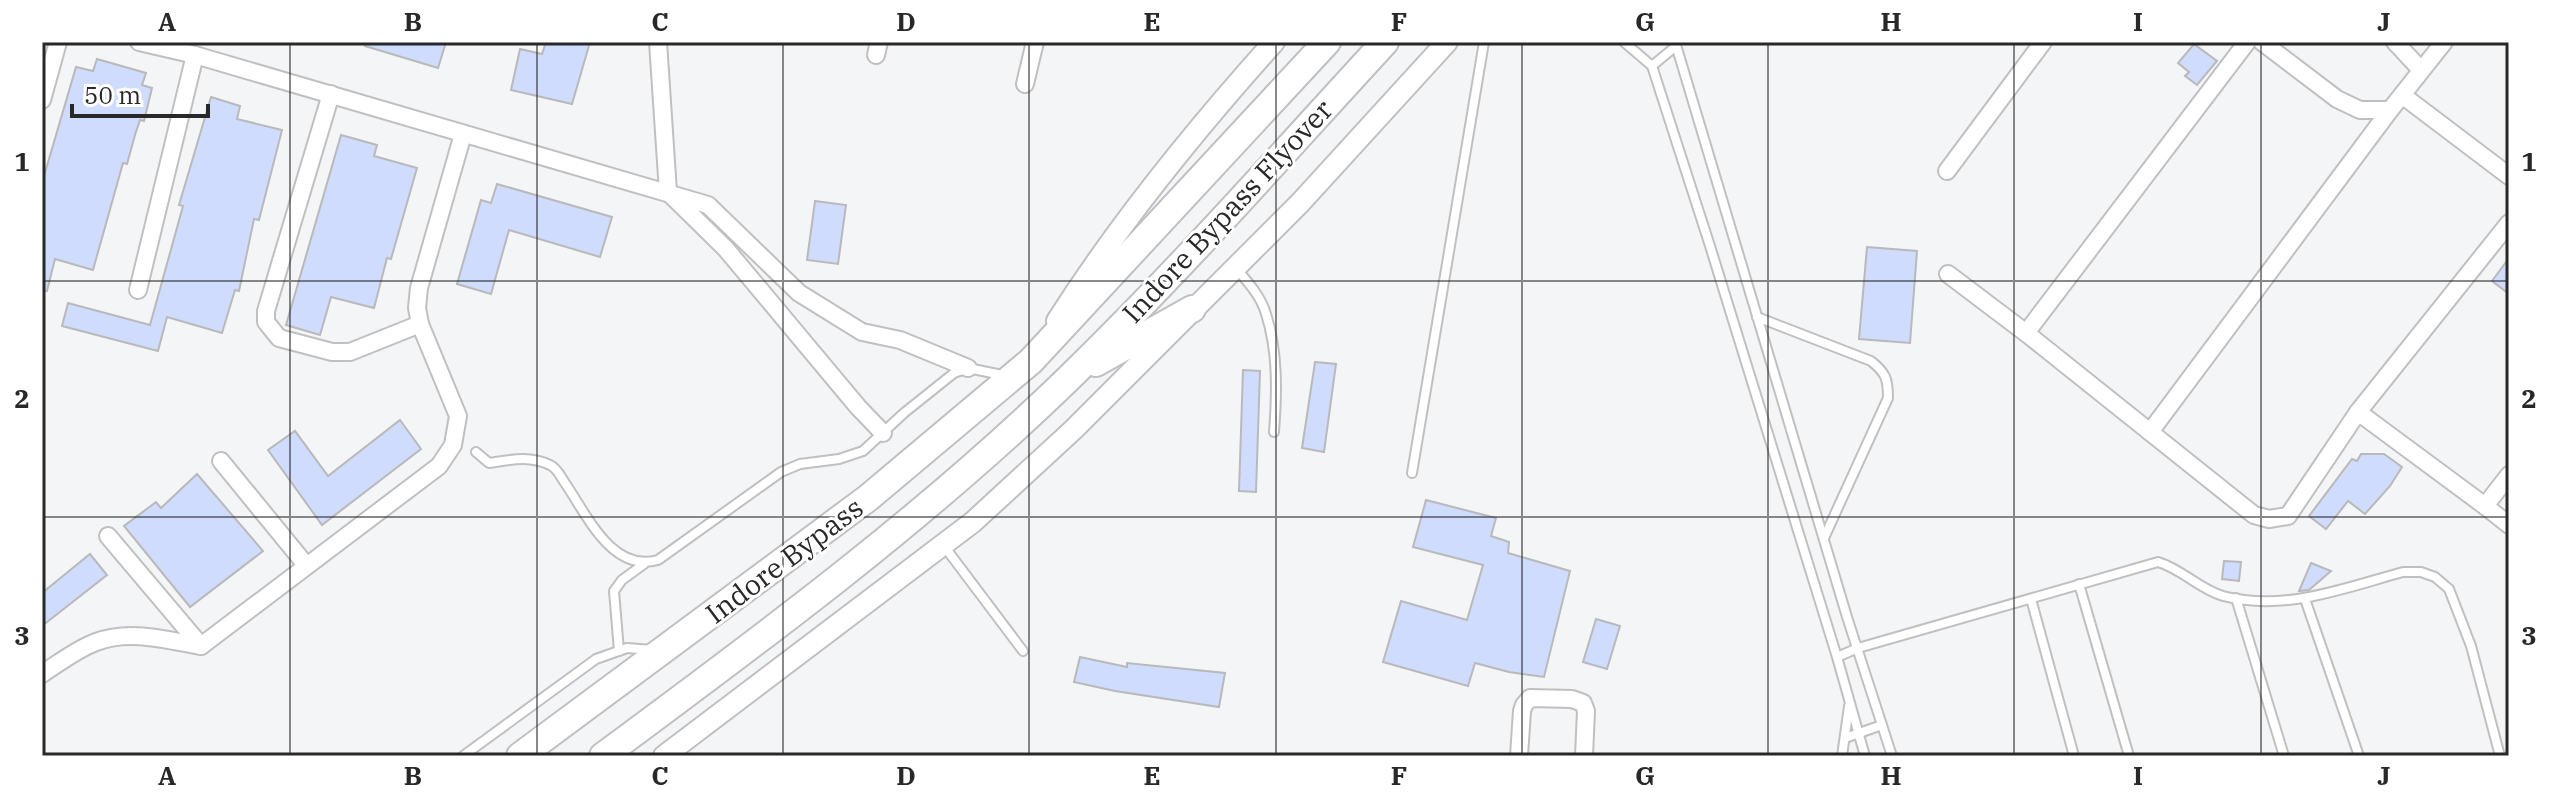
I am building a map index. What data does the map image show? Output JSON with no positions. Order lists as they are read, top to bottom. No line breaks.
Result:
{"streets":{"highway":["Indore Bypass Flyover","Indore Bypass"]},"crossings":[["Indore Bypass Flyover","Indore Bypass"]],"scale_bar":"50 m","grid":{"columns":["A","B","C","D","E","F","G","H","I","J"],"rows":["1","2","3"]}}
